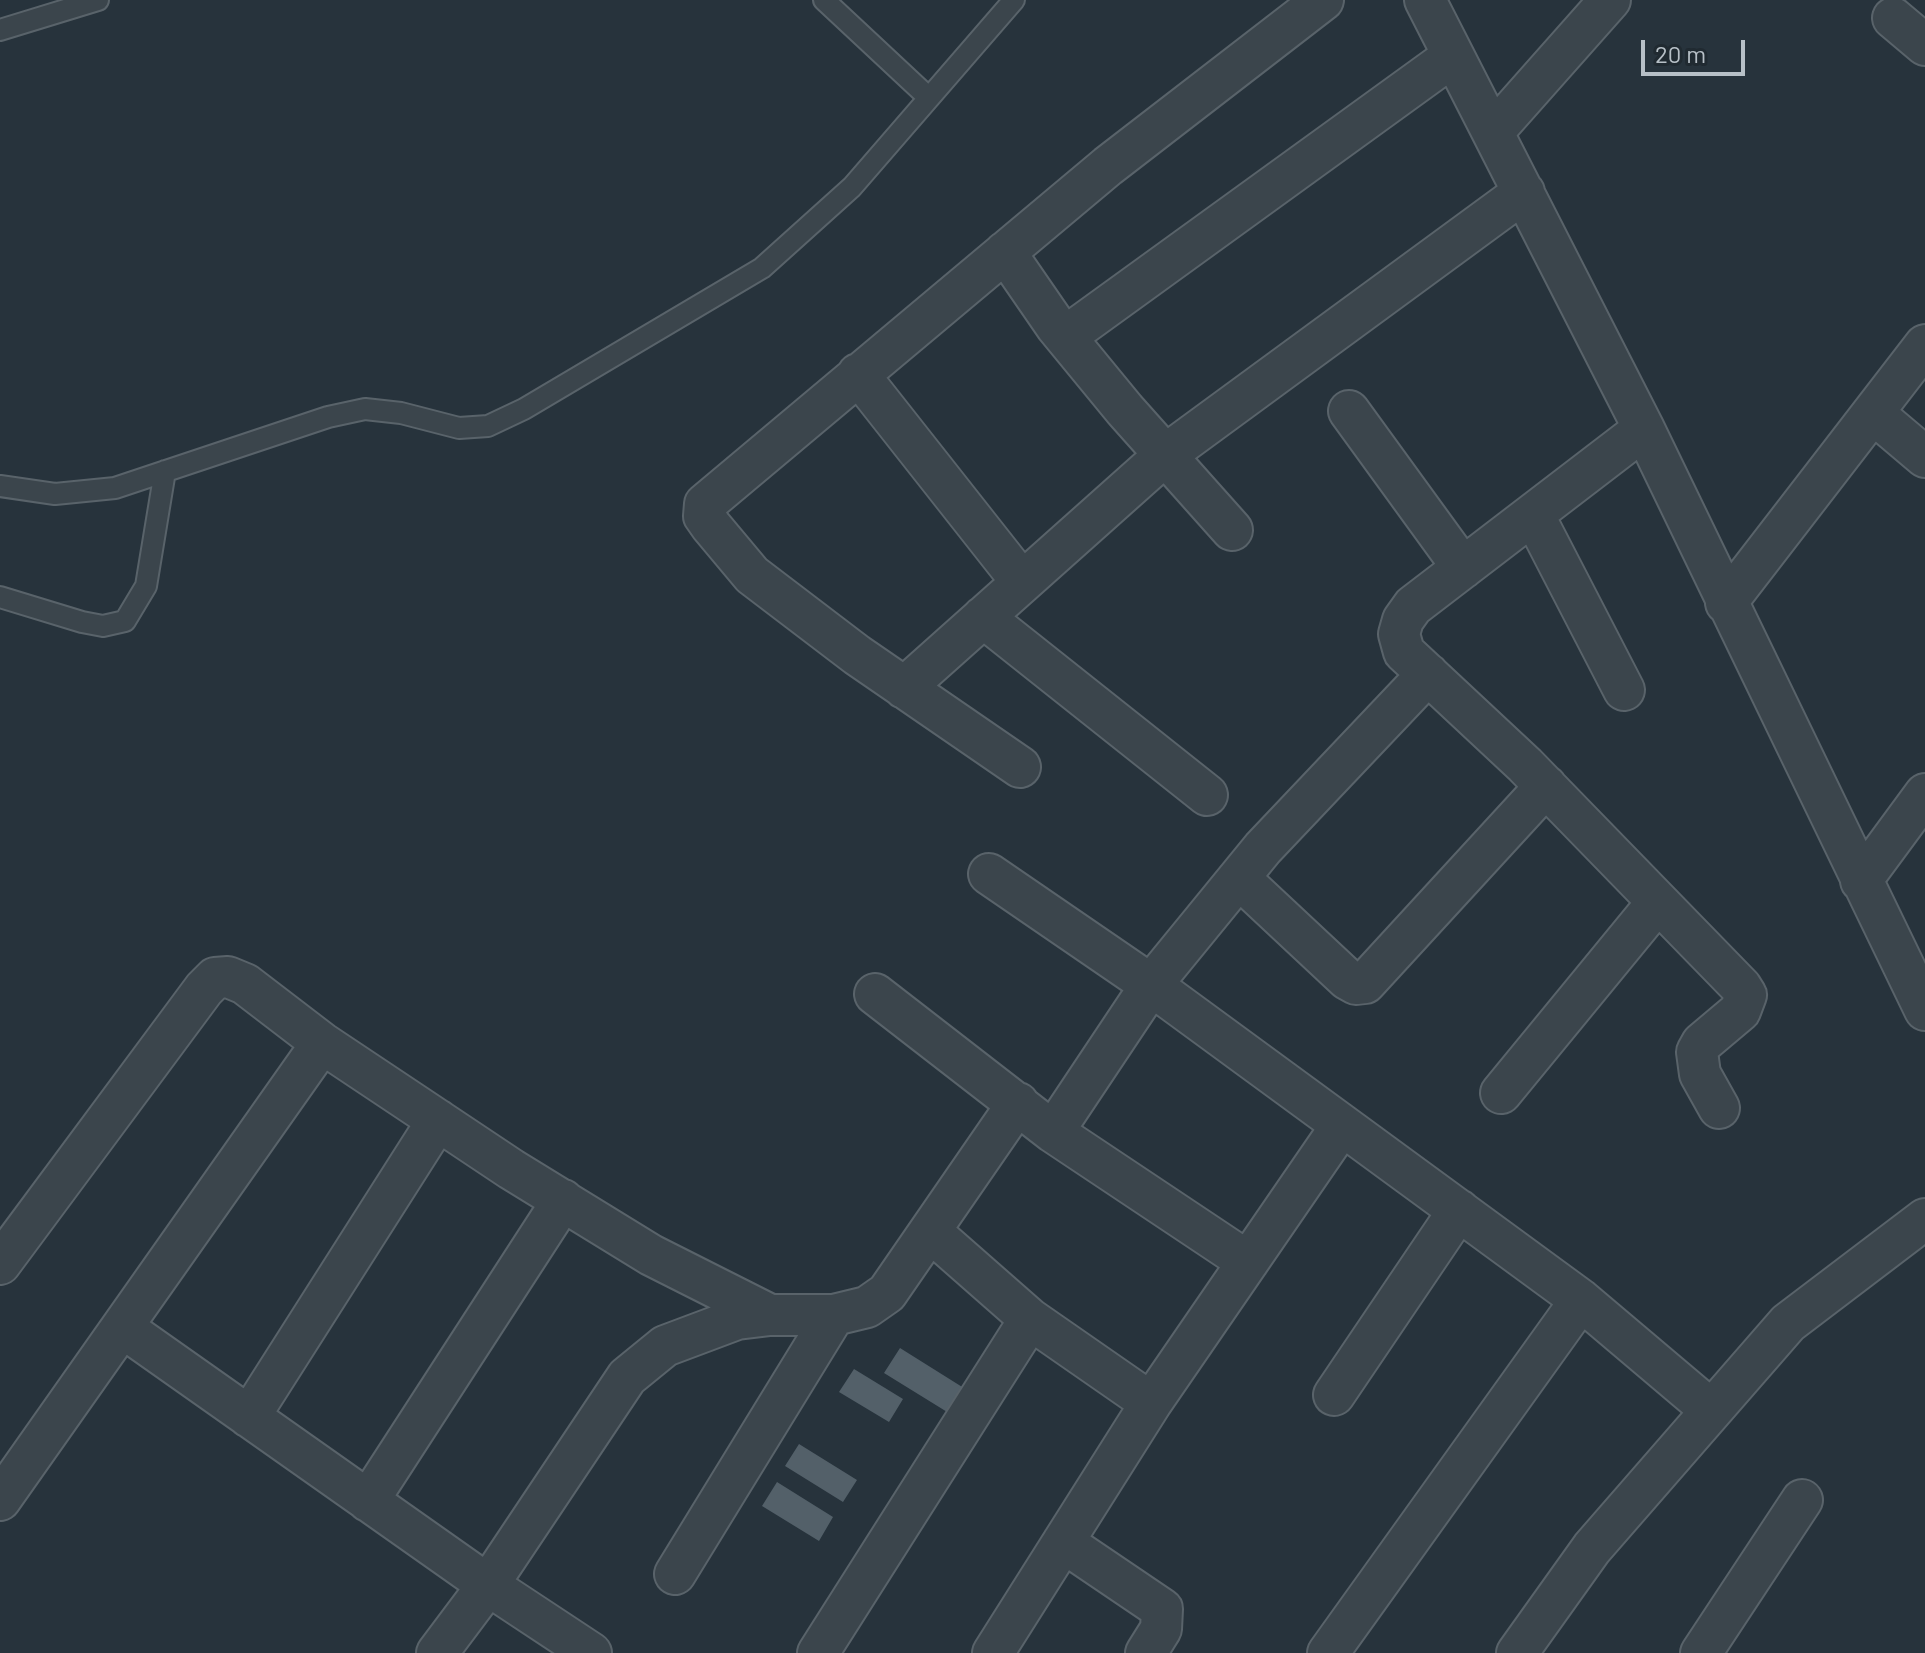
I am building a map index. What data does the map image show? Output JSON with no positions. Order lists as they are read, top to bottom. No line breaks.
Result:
{"scale_bar":"20 m"}
